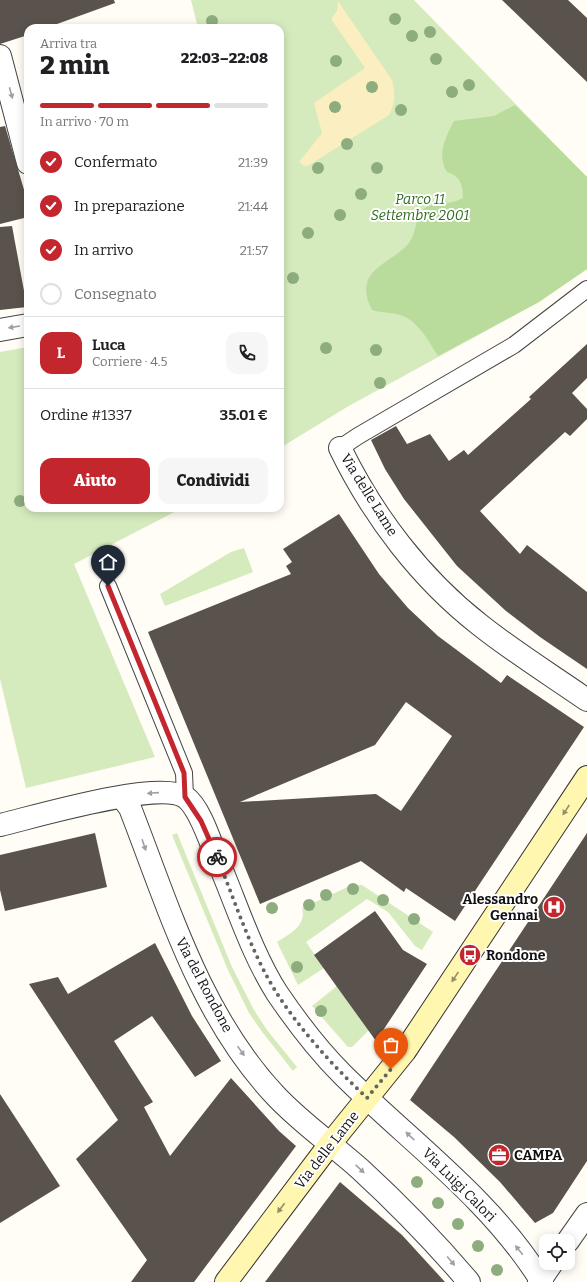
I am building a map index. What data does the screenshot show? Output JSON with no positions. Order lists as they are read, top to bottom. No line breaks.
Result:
{"streets":{"street":["Via delle Lame","Via del Rondone","Via Luigi Calori"]},"crossings":[["Via delle Lame","Via del Rondone"],["Via delle Lame","Via Luigi Calori"]],"one_way":["Via delle Lame"],"parks":["Parco 11 Settembre 2001"],"places":{"hospital":["Alessandro Gennai"],"bus stop":["Rondone"],"office":["CAMPA"]},"page":{"heading":["2 min","Arriva tra","22:03–22:08"],"panel":["Luca","Corriere · 4.5","Ordine #1337","35.01 €"],"bar":"In arrivo · 70 m","list":[["Confermato","21:39"],["In preparazione","21:44"],["In arrivo","21:57"],"Consegnato"],"round":"L","buttons":["Aiuto","Condividi"]}}
